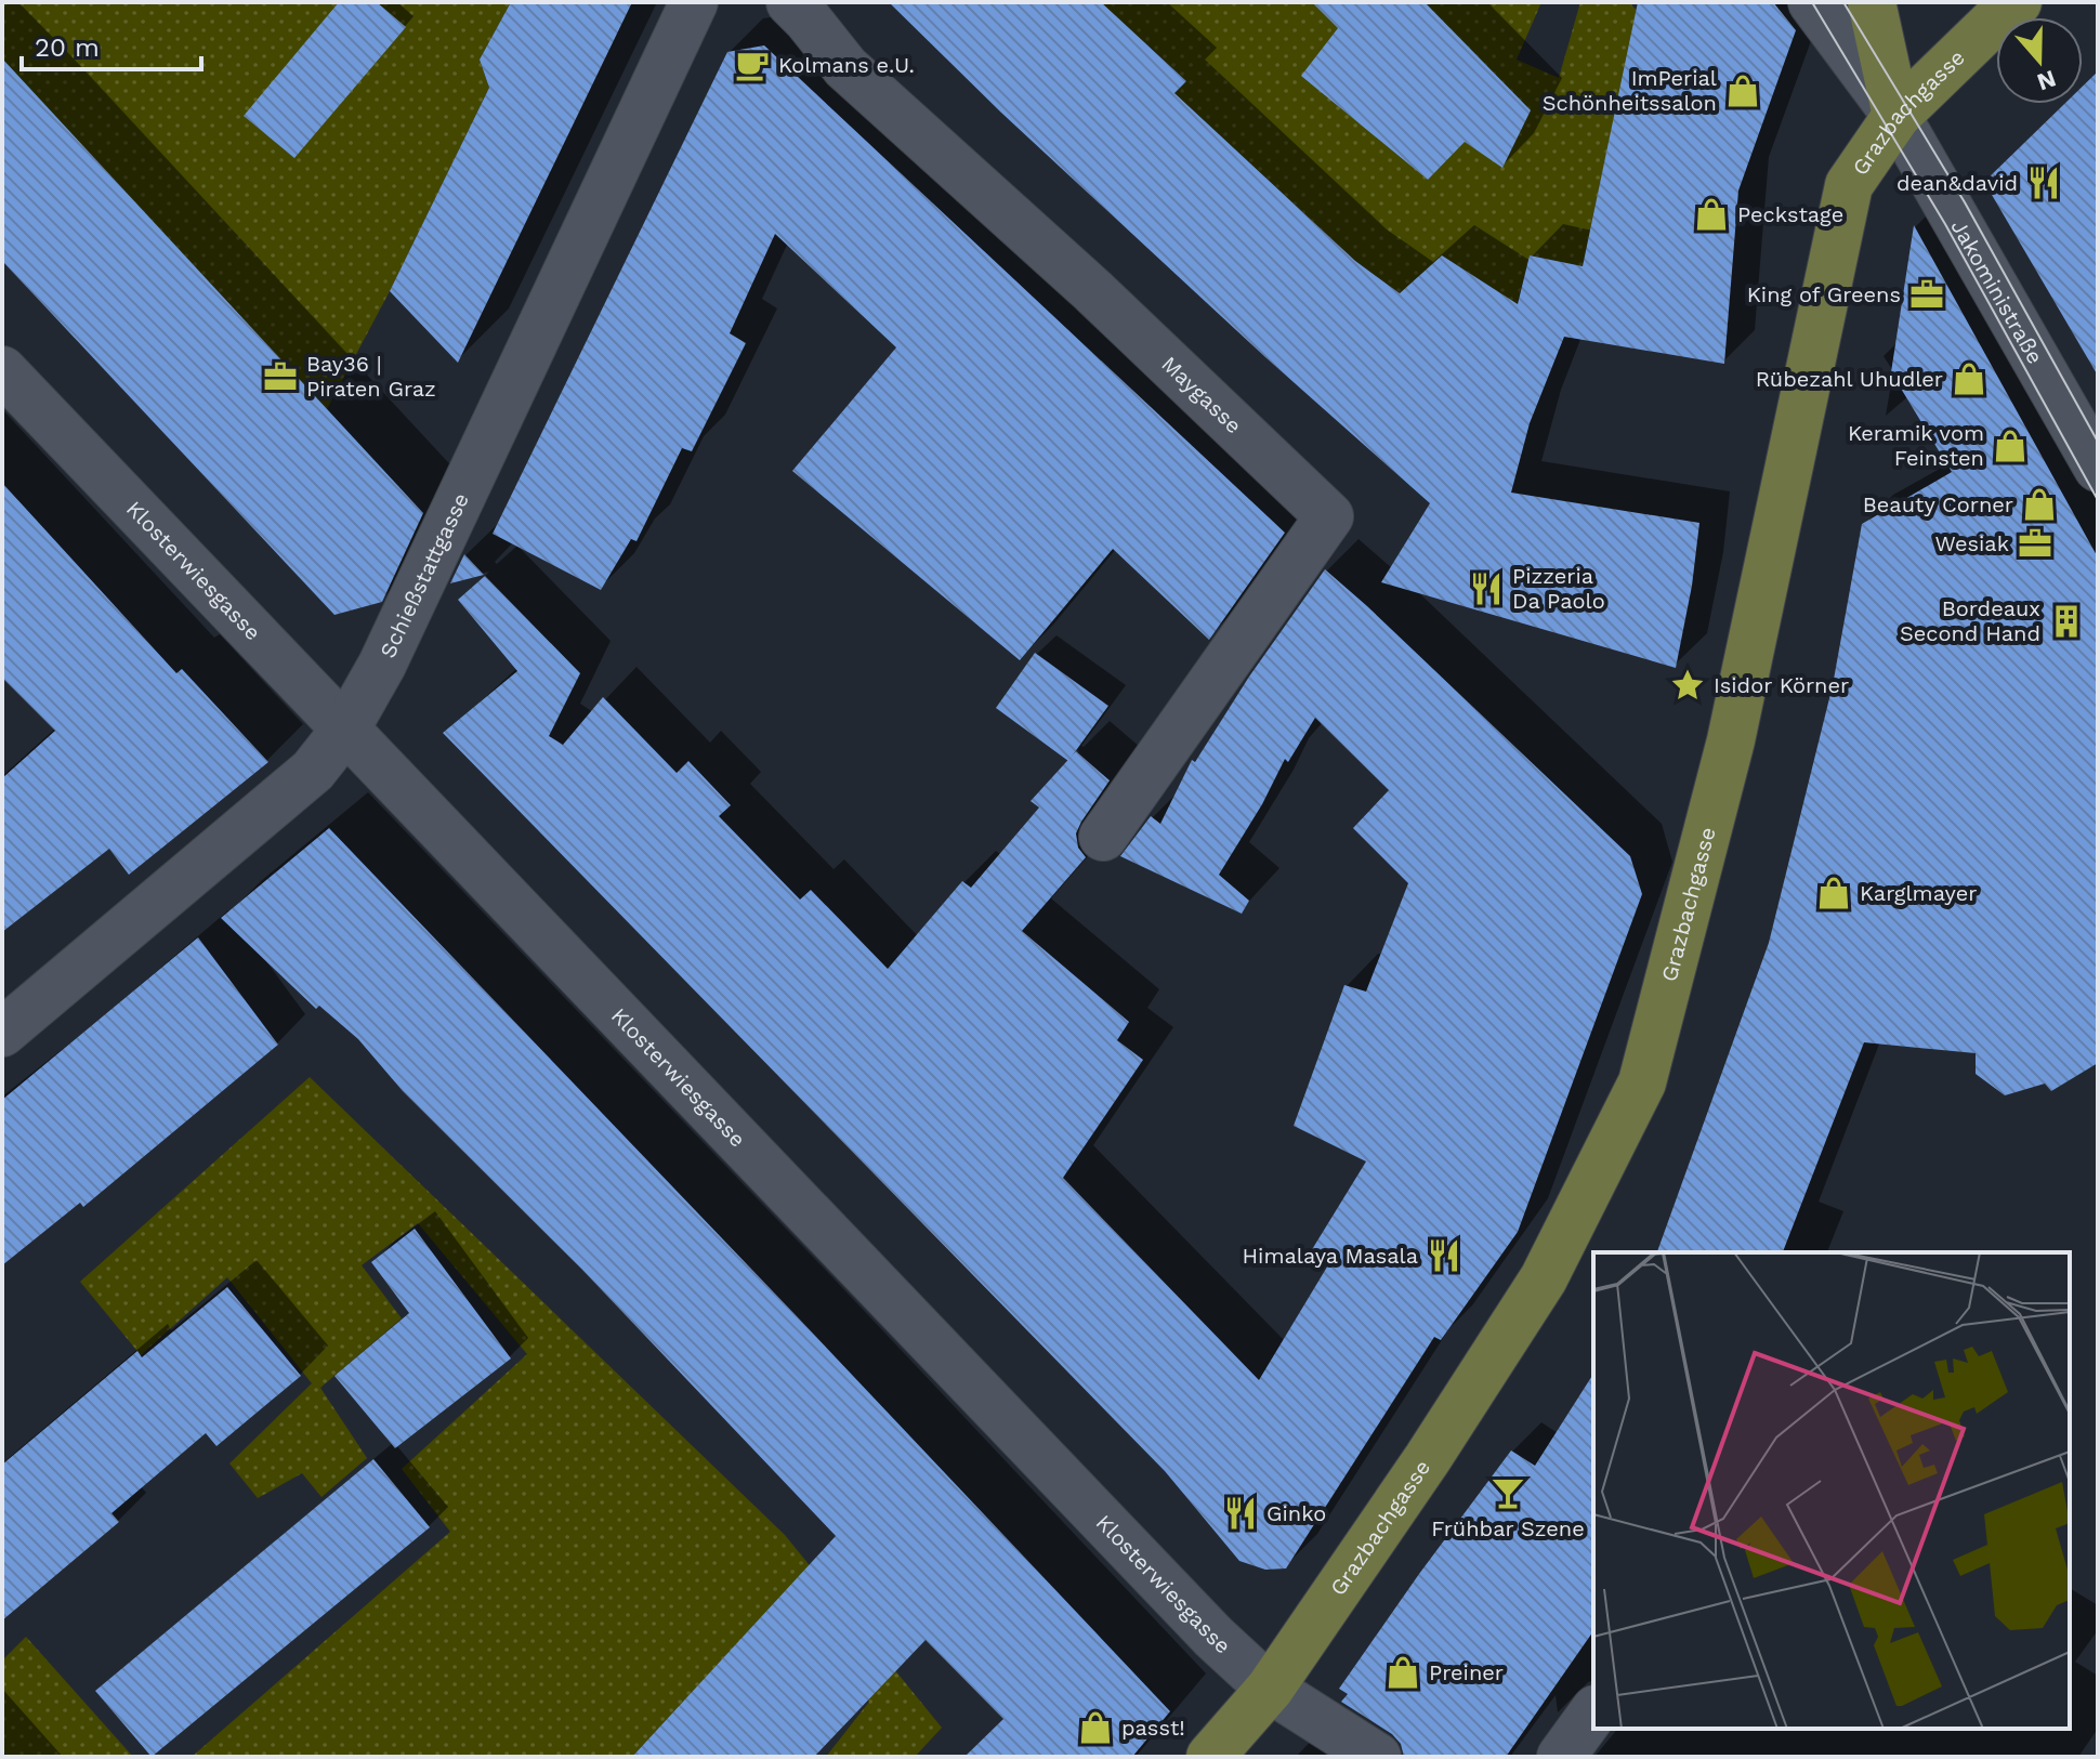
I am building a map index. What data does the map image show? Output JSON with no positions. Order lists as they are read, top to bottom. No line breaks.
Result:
{"streets":{"main road":["Grazbachgasse"],"street":["Jakoministraße","Maygasse","Klosterwiesgasse","Schießstattgasse"]},"crossings":[["Grazbachgasse","Jakoministraße"],["Grazbachgasse","Klosterwiesgasse"],["Klosterwiesgasse","Schießstattgasse"]],"places":{"cafe":["Kolmans e.U."],"shop":["ImPerial Schönheitssalon","Peckstage","Rübezahl Uhudler","Keramik vom Feinsten","Beauty Corner","Karglmayer","Preiner","passt!"],"restaurant":["dean&david","Pizzeria Da Paolo","Himalaya Masala","Ginko"],"office":["King of Greens","Bay36 | Piraten Graz","Wesiak"],"building":["Bordeaux Second Hand"],"place":["Isidor Körner"],"bar":["Frühbar Szene"]},"scale_bar":"20 m","north":"bottom"}
